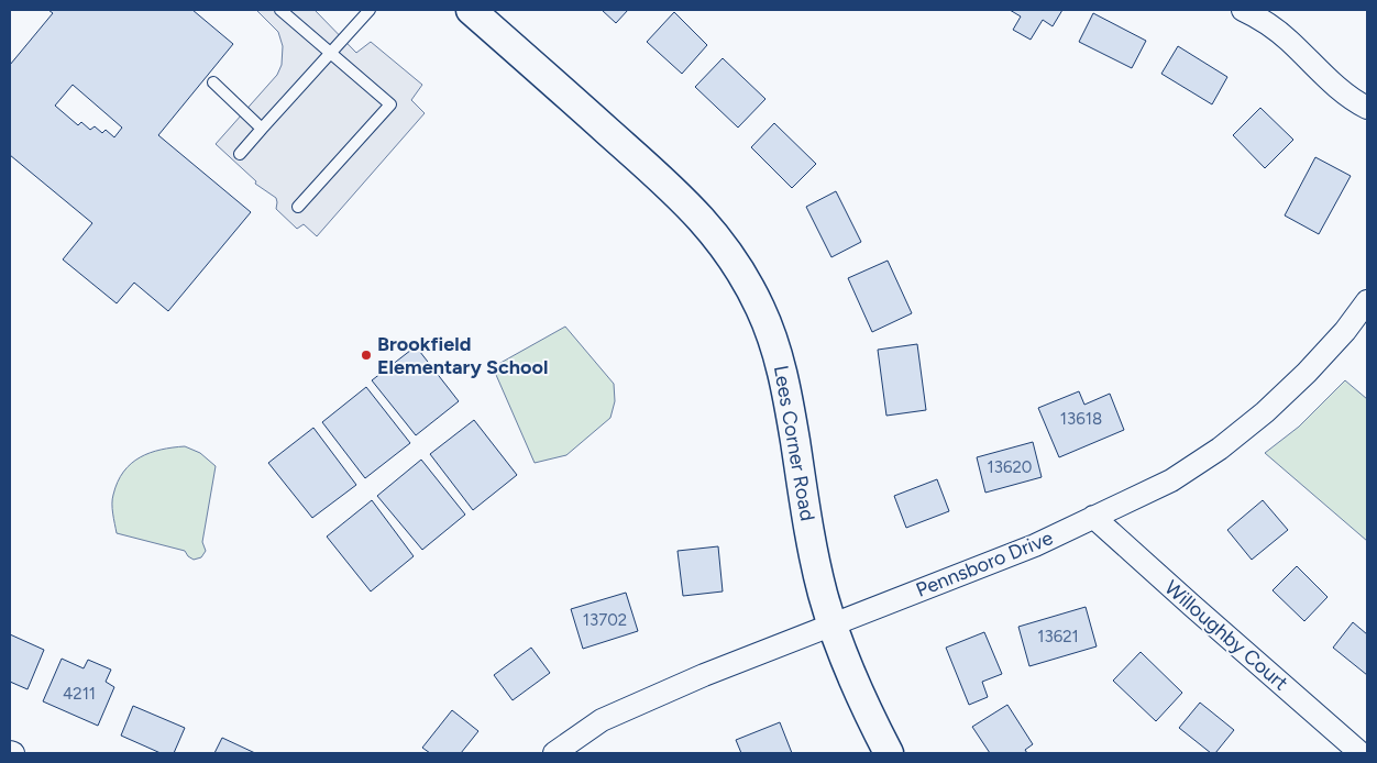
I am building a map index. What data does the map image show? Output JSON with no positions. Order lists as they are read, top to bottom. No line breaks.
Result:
{"streets":{"street":["Lees Corner Road","Pennsboro Drive","Willoughby Court"]},"crossings":[["Lees Corner Road","Pennsboro Drive"],["Pennsboro Drive","Willoughby Court"]],"places":["Brookfield Elementary School"],"house_numbers":["13618","13620","13702","13621","4211"]}
